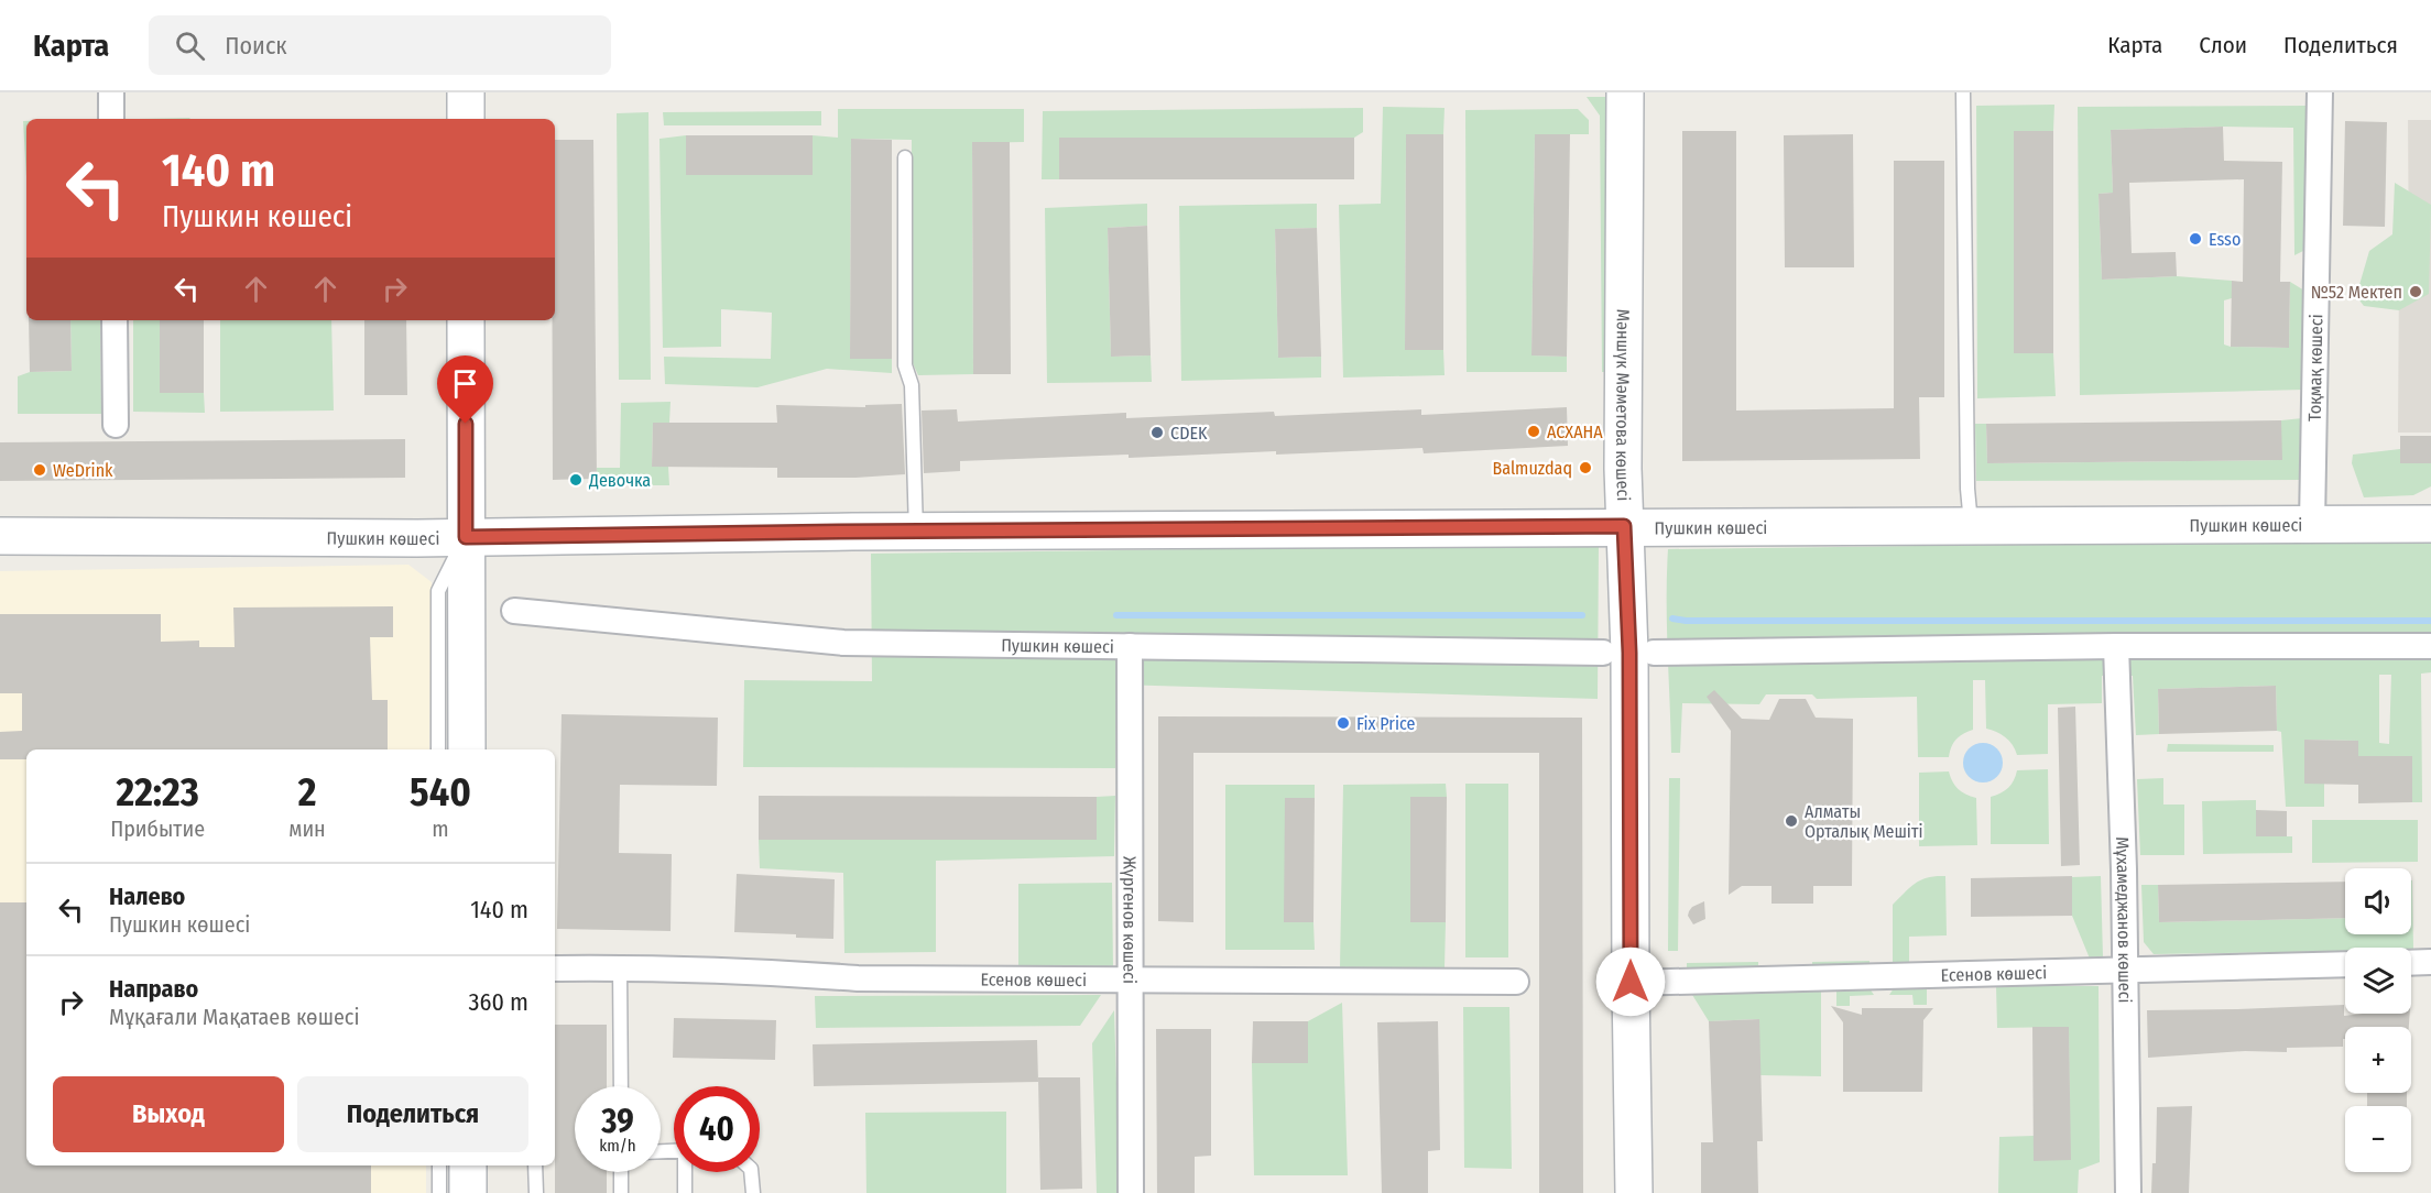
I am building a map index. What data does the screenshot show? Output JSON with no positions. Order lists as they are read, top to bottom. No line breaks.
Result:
{"streets":{"street":["Тоқмақ көшесі","Мәншүк Мәметова көшесі","Пушкин көшесі","Жүргенов көшесі","Мұхамеджанов көшесі","Есенов көшесі"]},"crossings":[["Тоқмақ көшесі","Пушкин көшесі"],["Мәншүк Мәметова көшесі","Пушкин көшесі"],["Мәншүк Мәметова көшесі","Есенов көшесі"],["Пушкин көшесі","Жүргенов көшесі"],["Жүргенов көшесі","Есенов көшесі"],["Мұхамеджанов көшесі","Есенов көшесі"]],"places":["Esso","№52 Мектеп","ACXAHA","CDEK","Balmuzdaq","WeDrink","Девочка","Fix Price","Алматы Орталық Мешіті"],"page":{"header":"Карта","search":"Поиск","nav":["Карта","Слои","Поделиться"],"turn":["140 m","Пушкин көшесі"],"eta":["22:23","Прибытие","2","мин","540","m"],"list":[{"name":"Налево","note":"Пушкин көшесі","value":"140 m"},{"name":"Направо","note":"Мұқағали Мақатаев көшесі","value":"360 m"}],"map_buttons":["+","−"],"buttons":["Выход","Поделиться"],"speed":"39 km/h","limit":"40"}}
